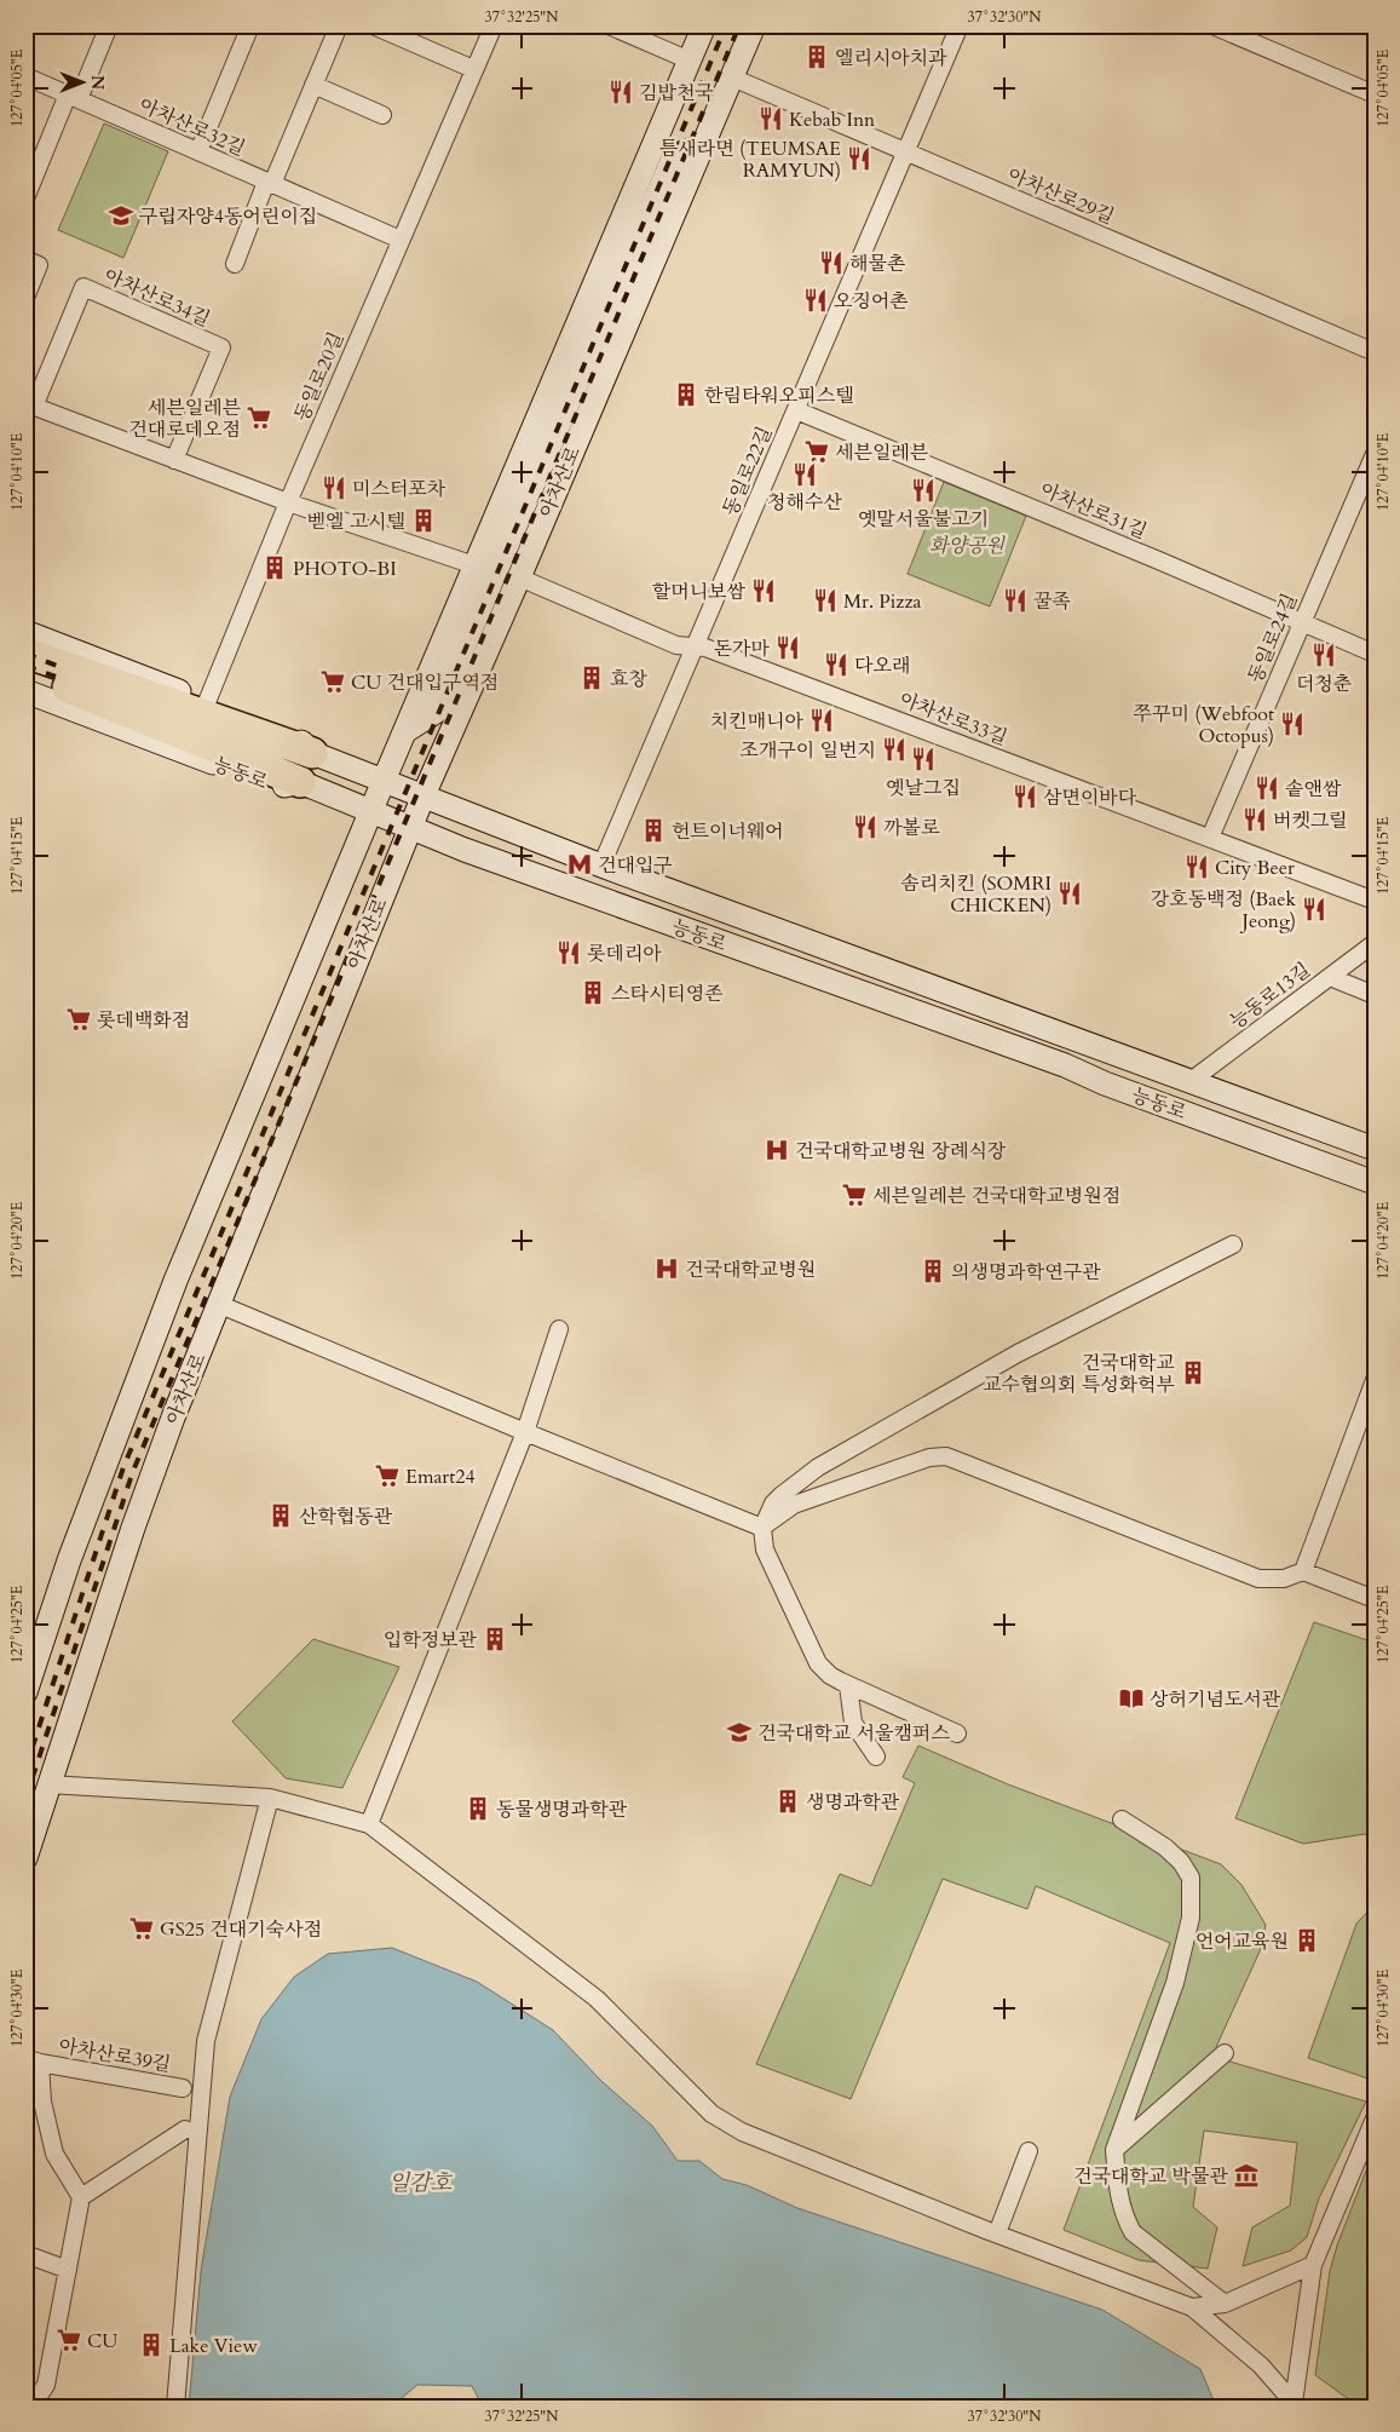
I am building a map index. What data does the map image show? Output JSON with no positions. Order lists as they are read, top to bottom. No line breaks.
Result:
{"streets":{"highway":["능동로"],"main road":["아차산로"],"street":["아차산로32길","아차산로29길","아차산로34길","동일로20길","동일로22길","아차산로31길","동일로24길","아차산로33길","능동로13길","아차산로39길"]},"crossings":[["아차산로32길","동일로20길"],["아차산로29길","동일로22길"],["아차산로29길","아차산로"],["아차산로34길","동일로20길"],["동일로20길","능동로"],["동일로22길","아차산로31길"],["동일로22길","아차산로33길"],["동일로22길","능동로"],["아차산로","아차산로33길"],["아차산로","능동로"],["아차산로31길","동일로24길"],["동일로24길","아차산로33길"],["능동로","능동로13길"]],"water":["일감호"],"parks":["화양공원"],"places":{"building":["엘리시아치과","한림타워오피스텔","벧엘 고시텔","PHOTO-BI","효창","헌트이너웨어","스타시티영존","의생명과학연구관","건국대학교 교수협의회 특성화헉부","산학협동관","입학정보관","생명과학관","동물생명과학관","언어교육원","Lake View"],"restaurant":["김밥천국","Kebab Inn","틈새라면 (TEUMSAE RAMYUN)","해물촌","오징어촌","청해수산","미스터포차","옛말서울불고기","할머니보쌈","Mr. Pizza","꿀족","돈가마","더청춘","다오래","치킨매니아","쭈꾸미 (Webfoot Octopus)","조개구이 일번지","옛날그집","솥앤쌈","삼면이바다","버켓그릴","까볼로","City Beer","솜리치킨 (SOMRI CHICKEN)","강호동백정 (Baek Jeong)","롯데리아"],"school or university":["구립자양4동어린이집","건국대학교 서울캠퍼스"],"supermarket":["세븐일레븐 건대로데오점","세븐일레븐","CU 건대입구역점","롯데백화점","세븐일레븐 건국대학교병원점","Emart24","GS25 건대기숙사점","CU"],"metro station":["건대입구"],"hospital":["건국대학교병원 장례식장","건국대학교병원"],"library":["상허기념도서관"],"museum":["건국대학교 박물관"]},"north":"right","coordinates":["37°32'25\"N","37°32'30\"N","127°04'05\"E","127°04'10\"E","127°04'15\"E","127°04'20\"E","127°04'25\"E","127°04'30\"E"]}
